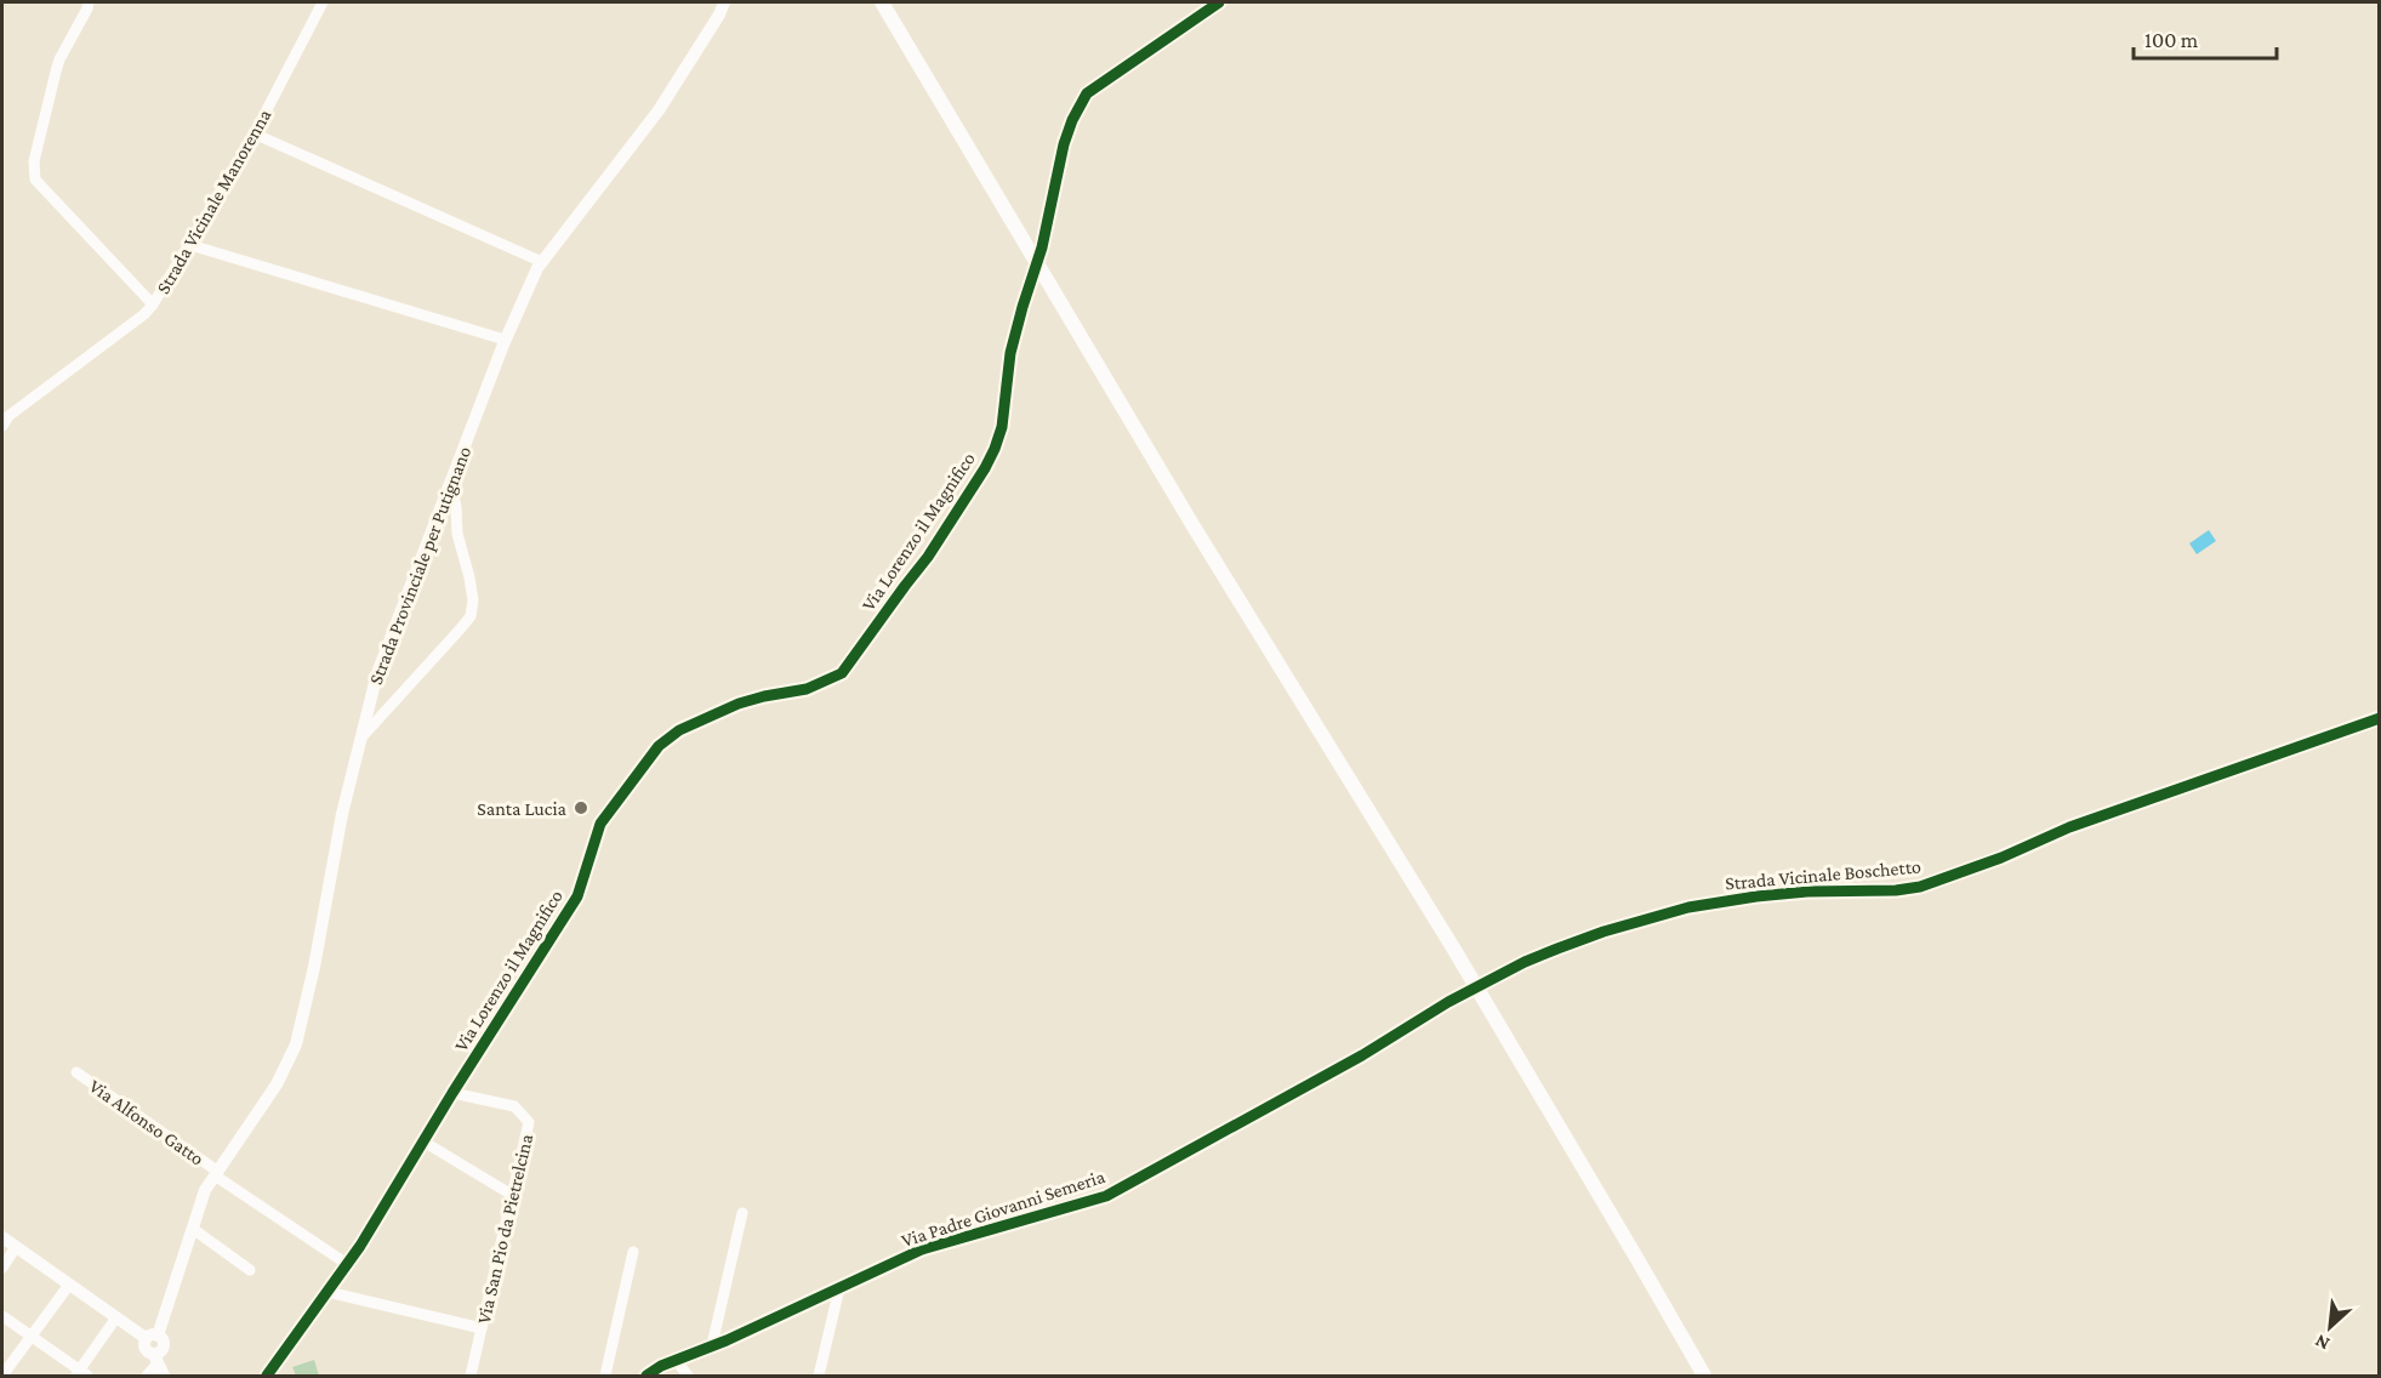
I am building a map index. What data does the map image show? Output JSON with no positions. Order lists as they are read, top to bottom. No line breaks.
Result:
{"streets":{"street":["Strada Vicinale Manorenna","Via Lorenzo il Magnifico","Strada Provinciale per Putignano","Strada Vicinale Boschetto","Via Alfonso Gatto","Via Padre Giovanni Semeria","Via San Pio da Pietrelcina"]},"crossings":[["Via Lorenzo il Magnifico","Via Alfonso Gatto"],["Via Lorenzo il Magnifico","Via San Pio da Pietrelcina"],["Strada Provinciale per Putignano","Via Alfonso Gatto"],["Strada Vicinale Boschetto","Via Padre Giovanni Semeria"]],"places":["Santa Lucia"],"scale_bar":"100 m","north":"bottom left"}
